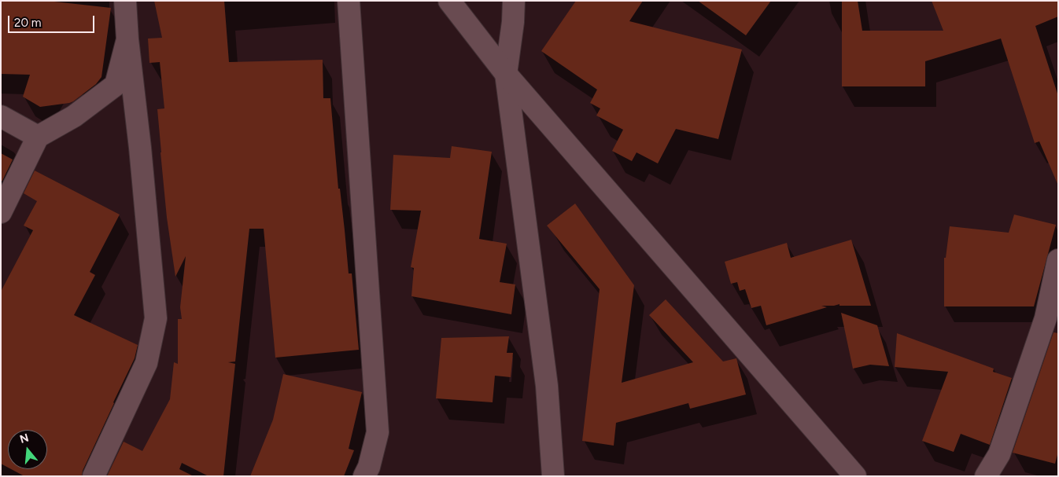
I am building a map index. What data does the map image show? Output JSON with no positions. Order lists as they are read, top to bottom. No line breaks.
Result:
{"scale_bar":"20 m","north":"top"}
